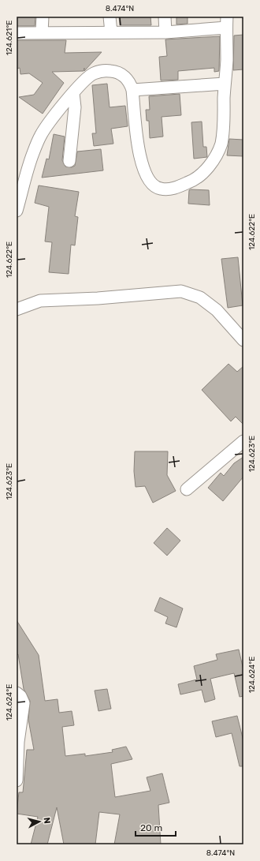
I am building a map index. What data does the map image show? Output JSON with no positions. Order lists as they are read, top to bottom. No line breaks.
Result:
{"scale_bar":"20 m","north":"right","coordinates":["8.474°N","124.621°E","124.622°E","124.623°E","124.624°E"]}
